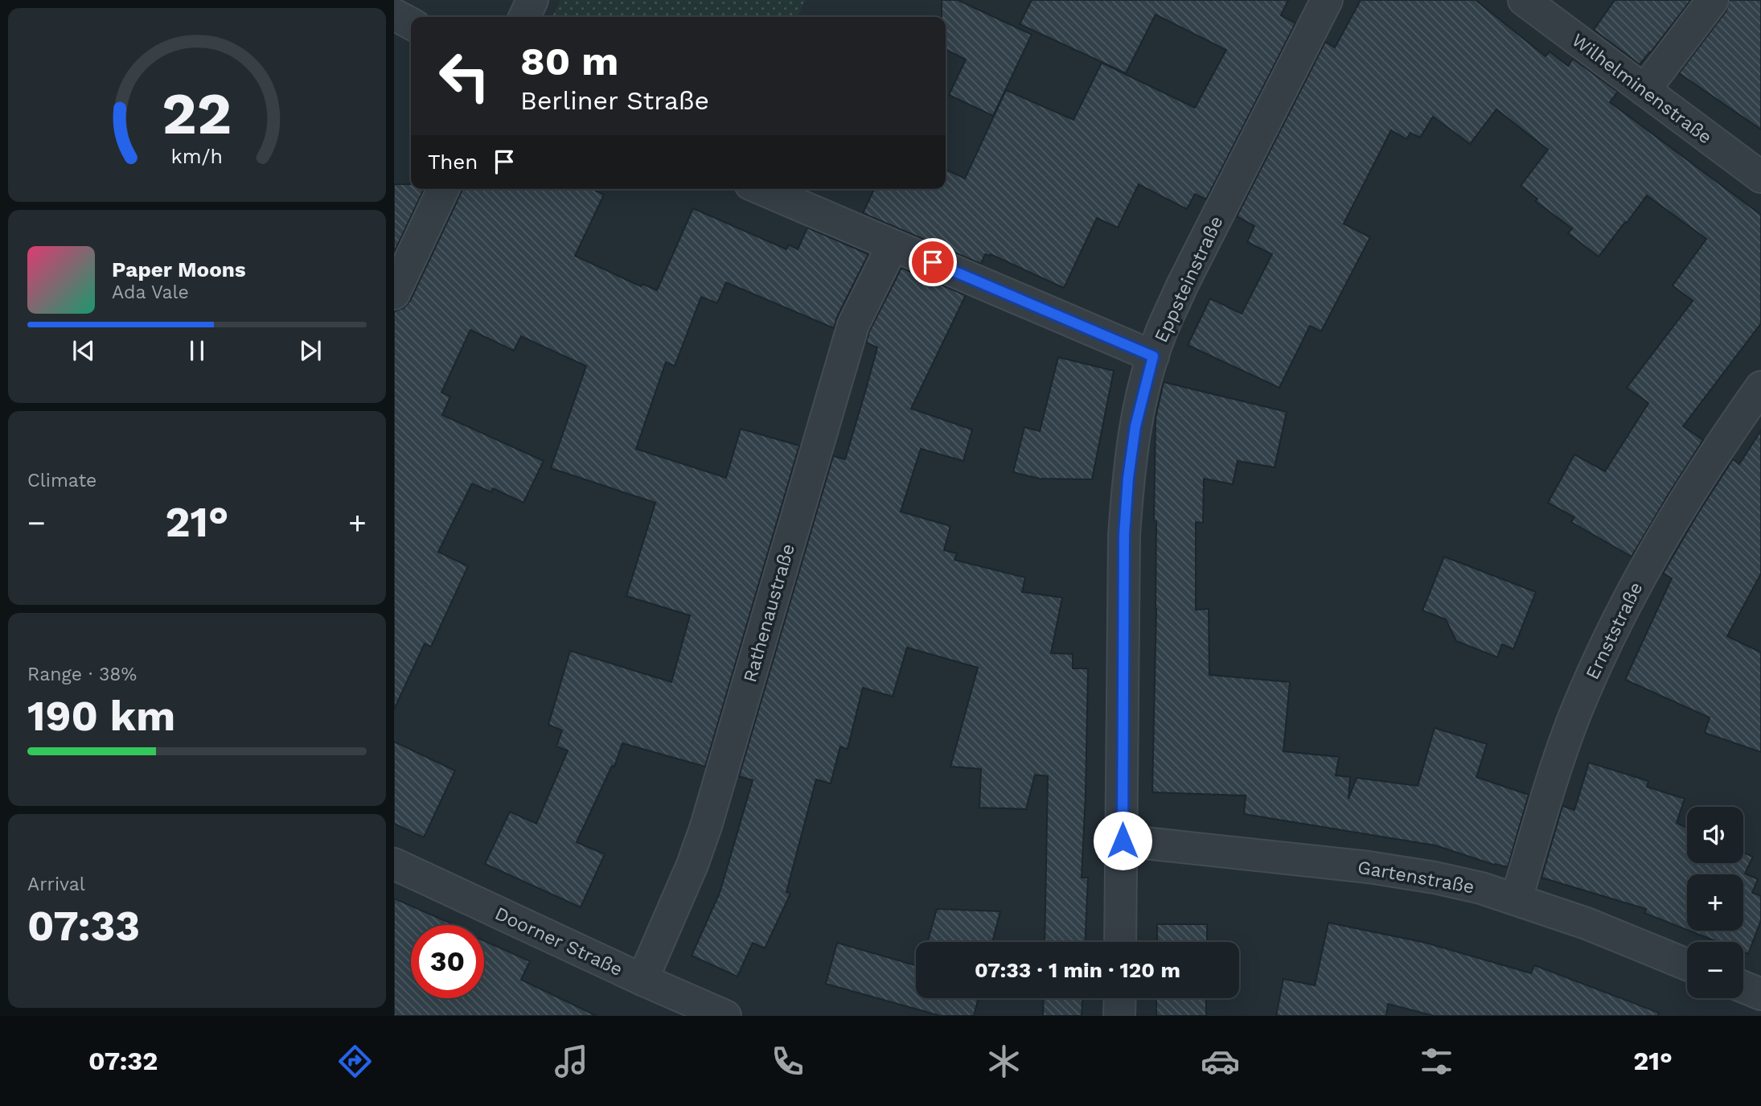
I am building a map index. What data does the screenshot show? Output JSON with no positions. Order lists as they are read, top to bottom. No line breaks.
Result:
{"streets":{"street":["Wilhelminenstraße","Eppsteinstraße","Rathenaustraße","Ernststraße","Gartenstraße","Doorner Straße"]},"crossings":[["Eppsteinstraße","Gartenstraße"],["Rathenaustraße","Doorner Straße"],["Ernststraße","Gartenstraße"]],"page":{"turn":["80 m","Berliner Straße"],"then":"Then","song":["Paper Moons","Ada Vale"],"tile":["Climate",["Range · 38%","190 km"],["Arrival","07:33"]],"heat":["−","21°","+"],"map_buttons":["+","−"],"limit":"30","trip":"07:33 · 1 min · 120 m","tabs":["07:32","21°"],"gauge":["22","km/h"]}}
